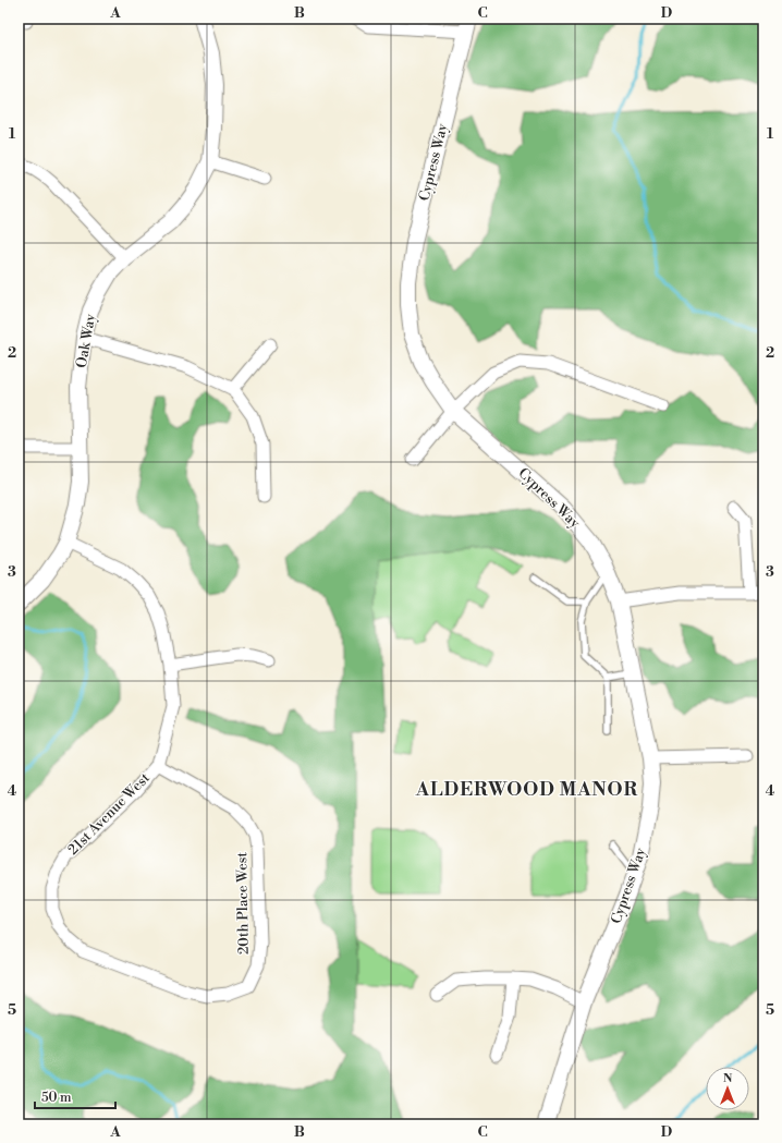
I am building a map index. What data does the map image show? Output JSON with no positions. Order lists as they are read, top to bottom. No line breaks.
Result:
{"streets":{"street":["Cypress Way","Oak Way","21st Avenue West","20th Place West"]},"crossings":[["Oak Way","21st Avenue West"],["21st Avenue West","20th Place West"]],"districts":["ALDERWOOD MANOR"],"scale_bar":"50 m","north":"top","grid":{"columns":["A","B","C","D"],"rows":["1","2","3","4","5"]}}
